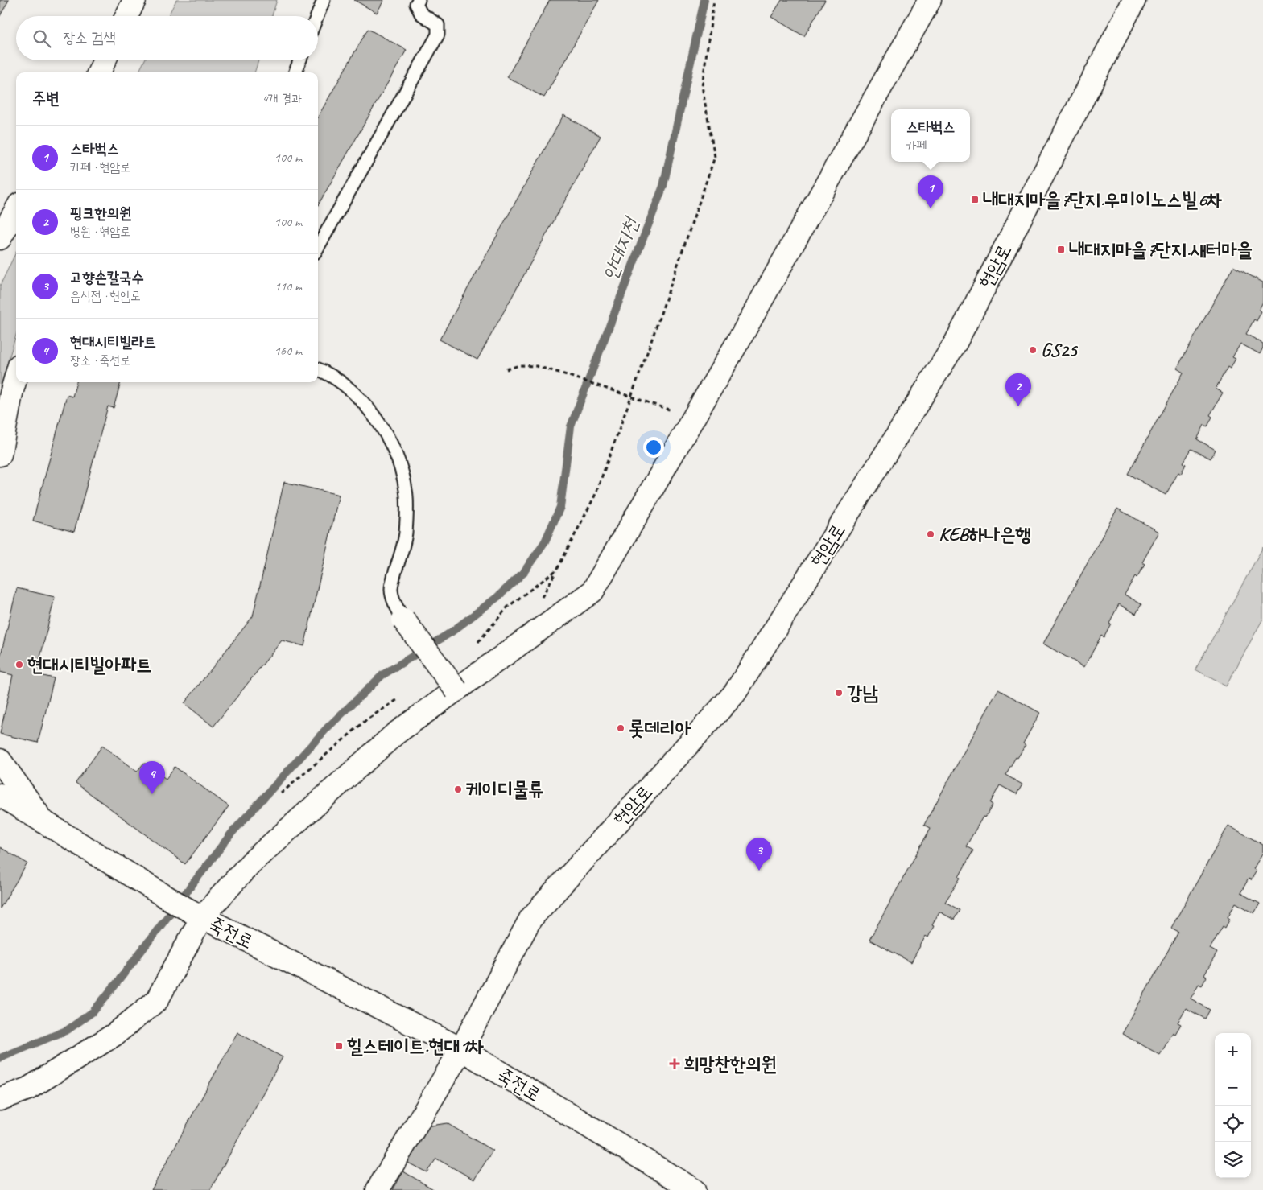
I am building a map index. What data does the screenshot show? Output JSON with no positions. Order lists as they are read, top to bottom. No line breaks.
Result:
{"streets":{"street":["현암로","죽전로"]},"crossings":[["현암로","죽전로"]],"water":["안대지천"],"places":{"transit":["내대지마을7단지.우미이노스빌6차","내대지마을7단지.새터마을","힐스테이트.현대1차"],"other":["GS25","KEB하나은행","현대시티빌아파트","강남","롯데리아","케이디물류"],"health":["희망찬한의원"]},"page":{"search":"장소 검색","heading":["주변","4개 결과"],"popup":["스타벅스","카페"],"list":[{"mark":"1","name":"스타벅스","note":"카페 · 현암로","value":"100 m"},{"mark":"2","name":"핑크한의원","note":"병원 · 현암로","value":"100 m"},{"mark":"3","name":"고향손칼국수","note":"음식점 · 현암로","value":"110 m"},{"mark":"4","name":"현대시티빌라트","note":"장소 · 죽전로","value":"160 m"}],"pins":["1","2","4","3"],"map_buttons":["+","−"]}}
